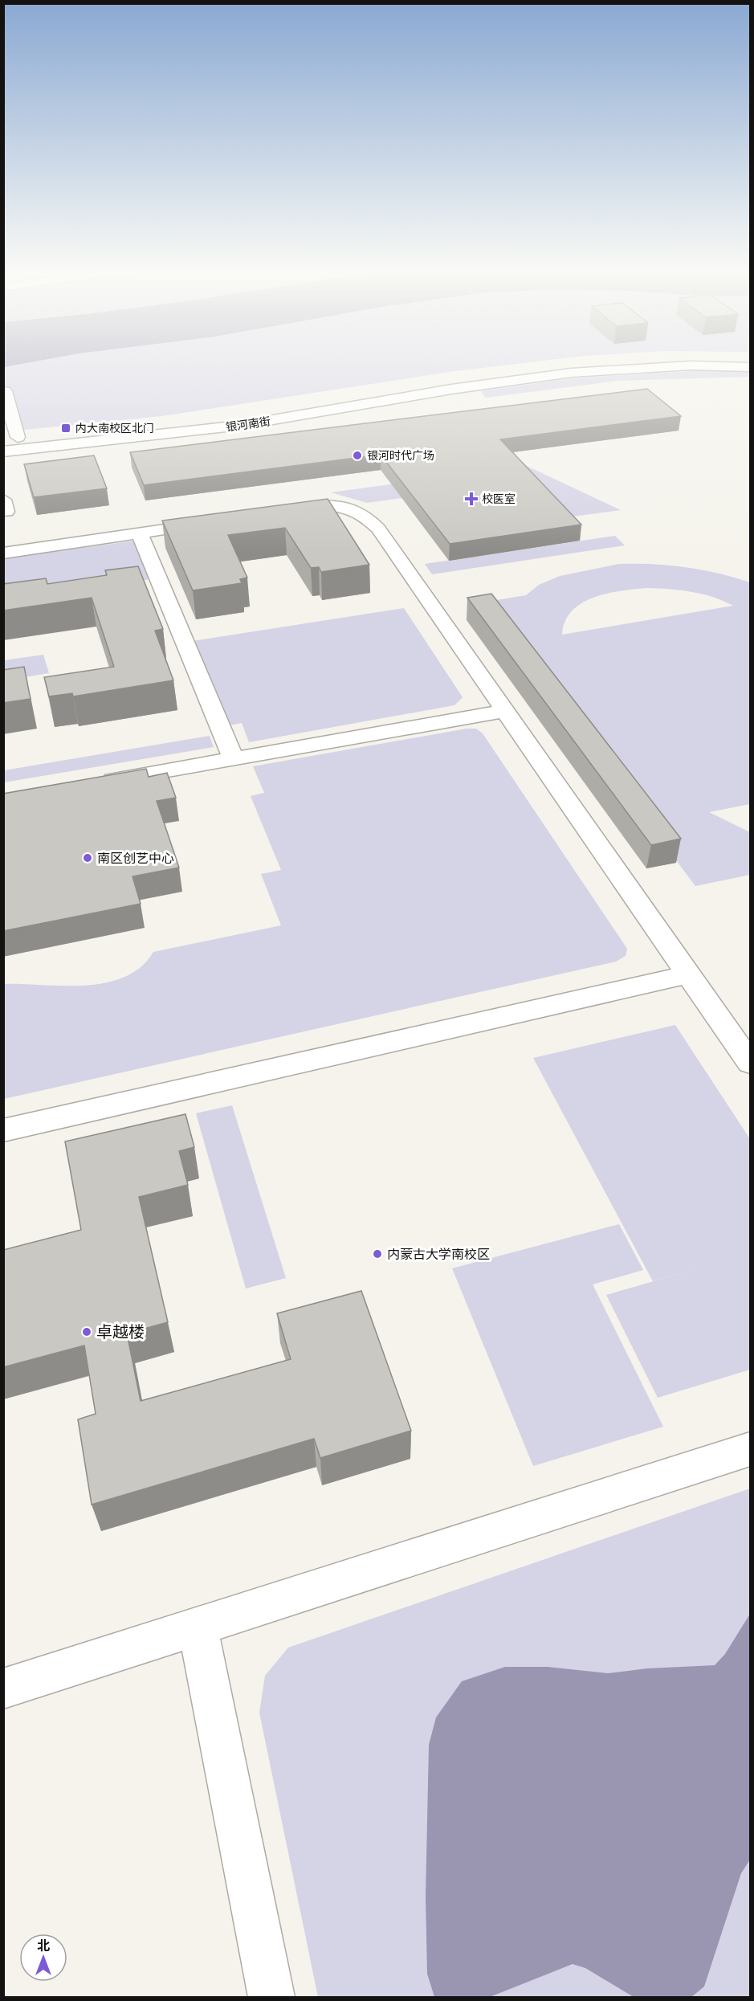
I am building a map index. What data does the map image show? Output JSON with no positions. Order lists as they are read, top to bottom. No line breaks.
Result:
{"streets":{"main road":["银河南街"]},"places":{"transit":["内大南校区北门"],"other":["银河时代广场","南区创艺中心","内蒙古大学南校区","卓越楼"],"health":["校医室"]},"north":"top"}
